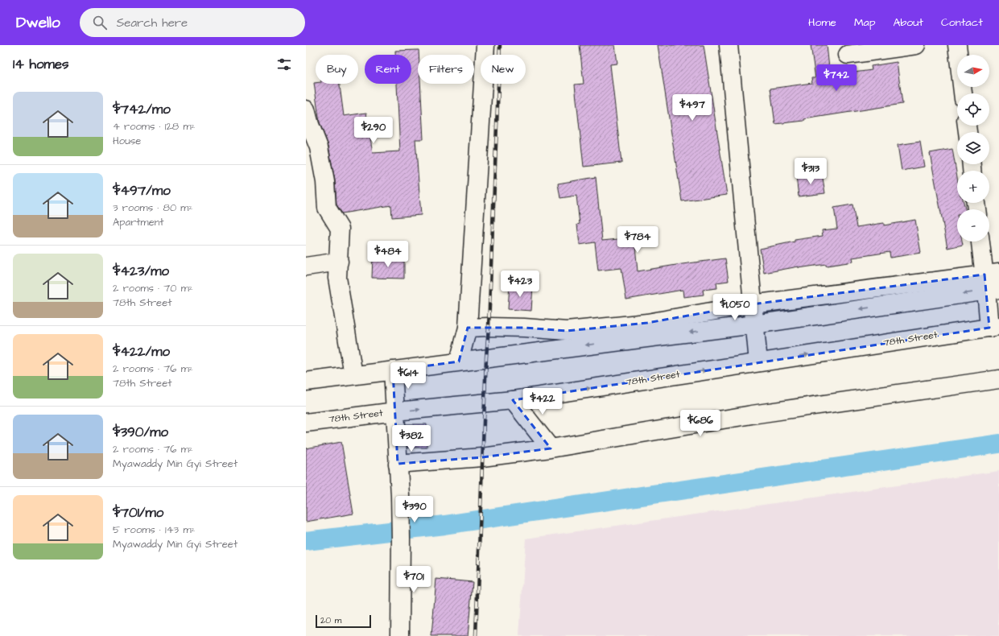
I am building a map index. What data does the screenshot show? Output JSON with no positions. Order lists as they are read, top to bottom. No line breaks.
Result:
{"streets":{"street":["78th Street"]},"scale_bar":"20 m","north":"right","page":{"header":"Dwello","search":"Search here","nav":["Home","Map","About","Contact"],"heading":"14 homes","map_buttons":["+","−"],"chip":["Buy","Rent","Filters","New"],"price":["$742","$497","$290","$313","$784","$484","$423","$1,050","$614","$422","$686","$382","$390","$701"],"list":[{"name":"$742/mo","note":"4 rooms · 128 m² · House"},{"name":"$497/mo","note":"3 rooms · 80 m² · Apartment"},{"name":"$423/mo","note":"2 rooms · 70 m² · 78th Street"},{"name":"$422/mo","note":"2 rooms · 76 m² · 78th Street"},{"name":"$390/mo","note":"2 rooms · 76 m² · Myawaddy Min Gyi Street"},{"name":"$701/mo","note":"5 rooms · 143 m² · Myawaddy Min Gyi Street"}],"scale":"20 m"}}
